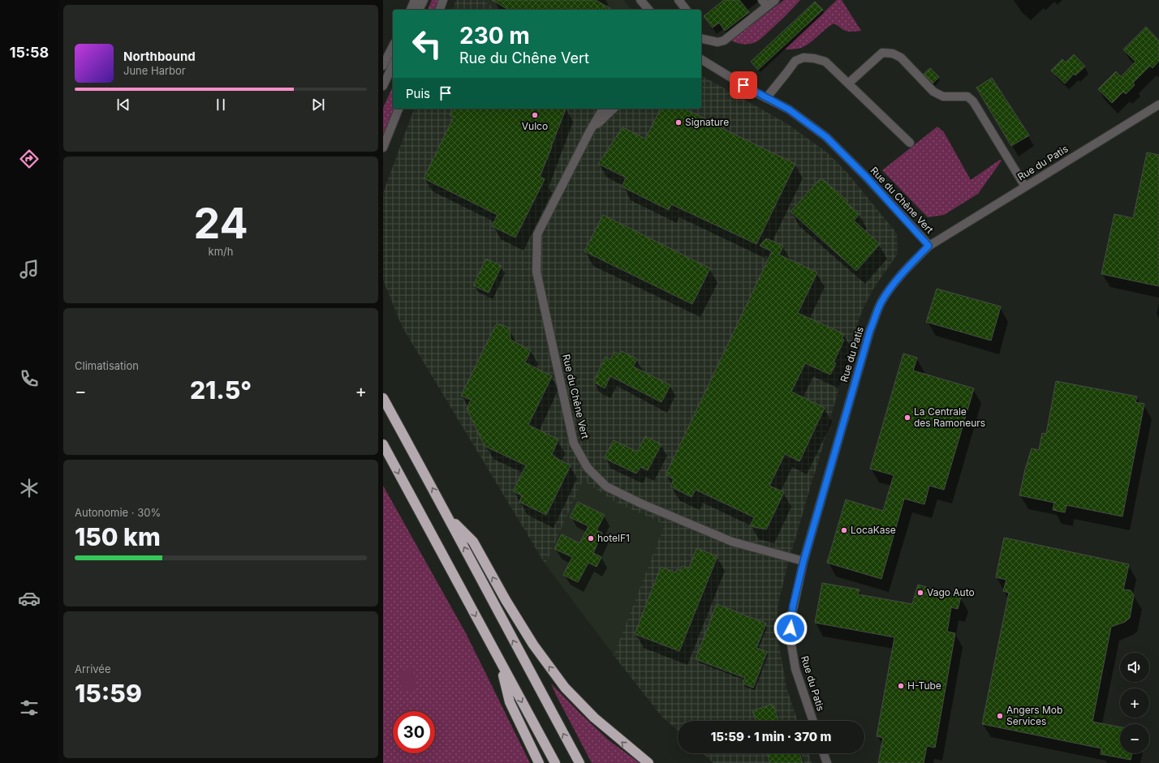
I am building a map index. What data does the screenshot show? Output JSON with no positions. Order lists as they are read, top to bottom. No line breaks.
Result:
{"streets":{"street":["Rue du Patis","Rue du Chêne Vert"]},"crossings":[["Rue du Patis","Rue du Chêne Vert"]],"places":["Vulco","Signature","La Centrale des Ramoneurs","LocaKase","hotelF1","Vago Auto","H-Tube","Angers Mob Services"],"page":{"tabs":"15:58","turn":["230 m","Rue du Chêne Vert"],"song":["Northbound","June Harbor"],"then":"Puis","tile":[["24","km/h"],"Climatisation",["Autonomie · 30%","150 km"],["Arrivée","15:59"]],"heat":["−","21.5°","+"],"map_buttons":["+","−"],"limit":"30","trip":"15:59 · 1 min · 370 m"}}
